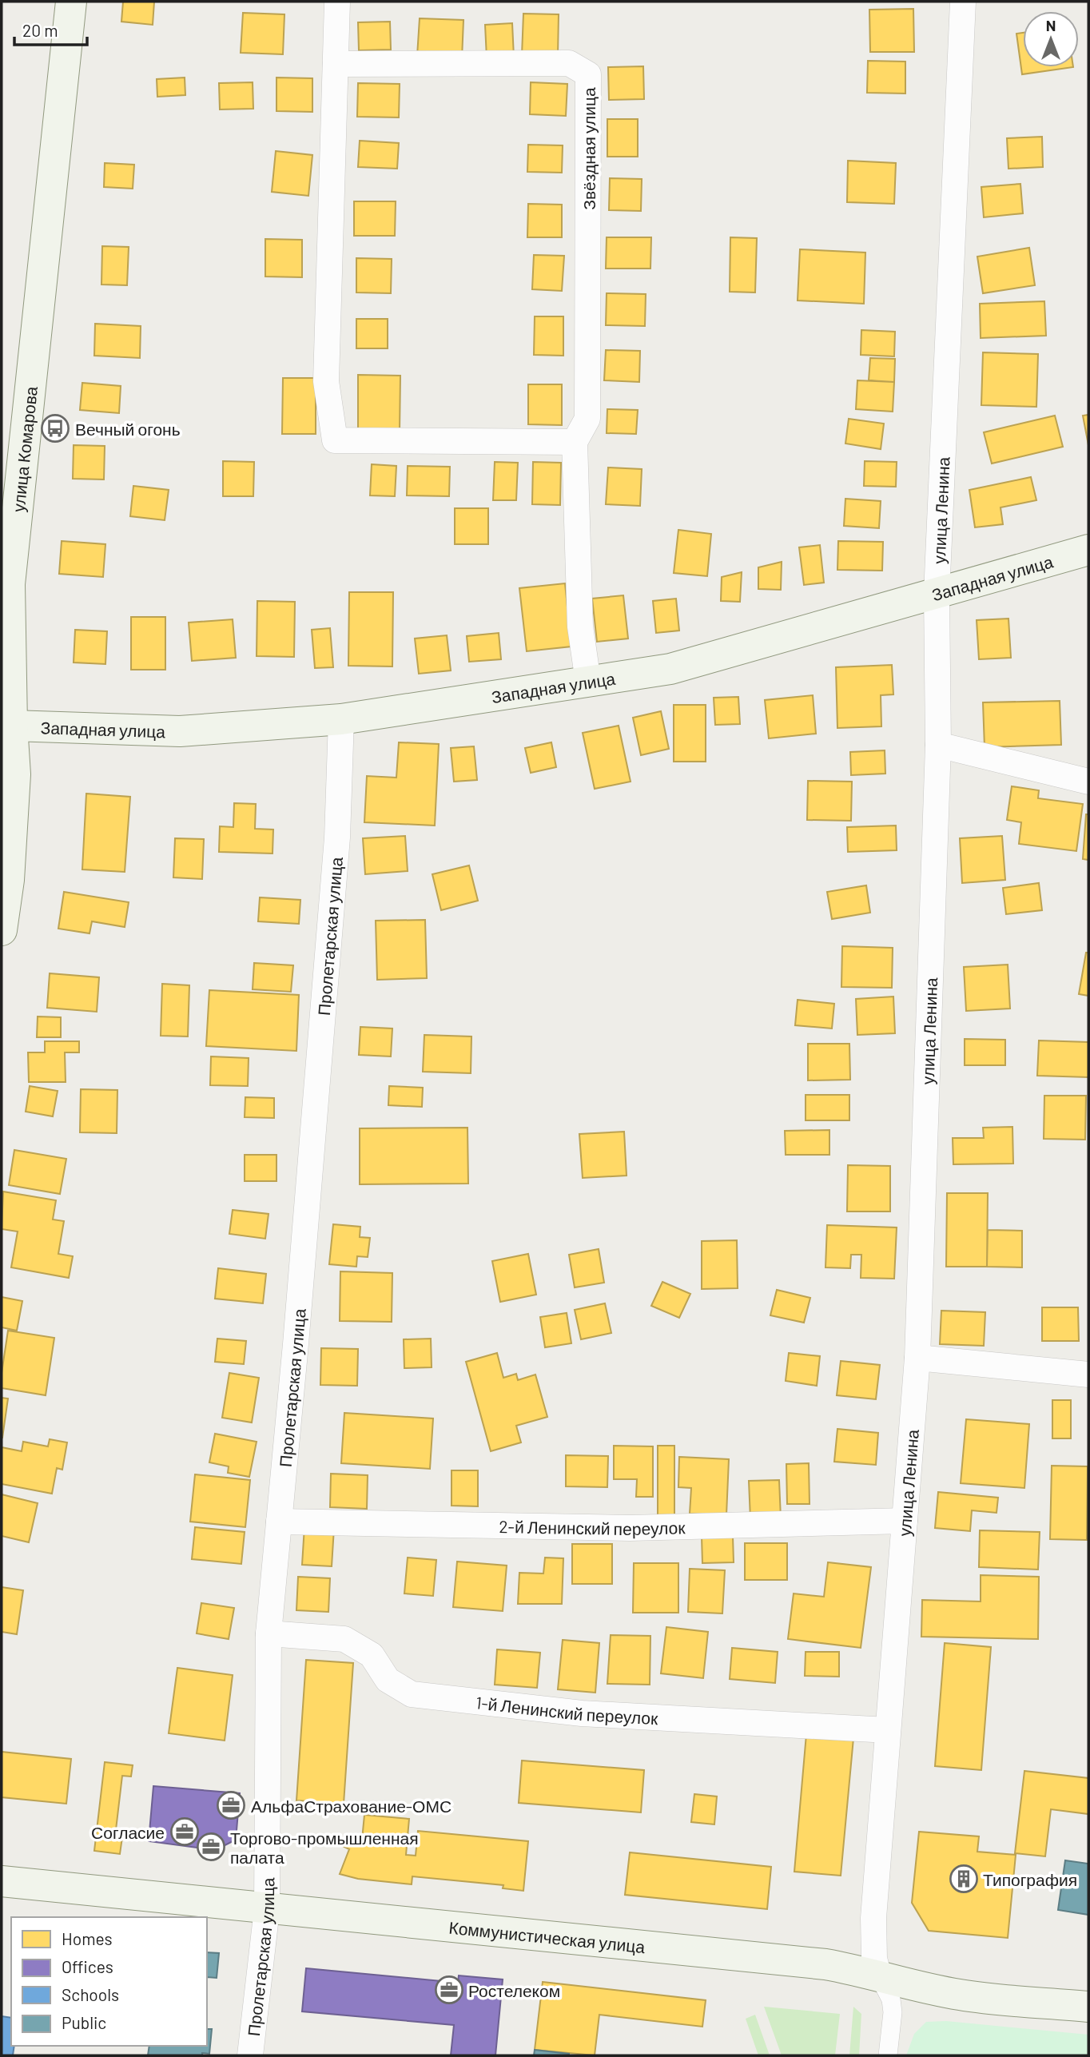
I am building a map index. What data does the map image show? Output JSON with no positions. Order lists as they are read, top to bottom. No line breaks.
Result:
{"streets":{"main road":["улица Комарова","Западная улица","Коммунистическая улица"],"street":["Звёздная улица","улица Ленина","Пролетарская улица","2-й Ленинский переулок","1-й Ленинский переулок"]},"crossings":[["Звёздная улица","Западная улица"],["улица Комарова","Западная улица"],["улица Ленина","Западная улица"],["улица Ленина","2-й Ленинский переулок"],["улица Ленина","1-й Ленинский переулок"],["улица Ленина","Коммунистическая улица"],["Западная улица","Пролетарская улица"],["Пролетарская улица","2-й Ленинский переулок"],["Пролетарская улица","1-й Ленинский переулок"],["Пролетарская улица","Коммунистическая улица"]],"places":{"bus stop":["Вечный огонь"],"office":["АльфаСтрахование-ОМС","Согласие","Торгово-промышленная палата","Ростелеком"],"building":["Типография"]},"legend":["Homes","Offices","Schools","Public"],"scale_bar":"20 m","north":"top"}
